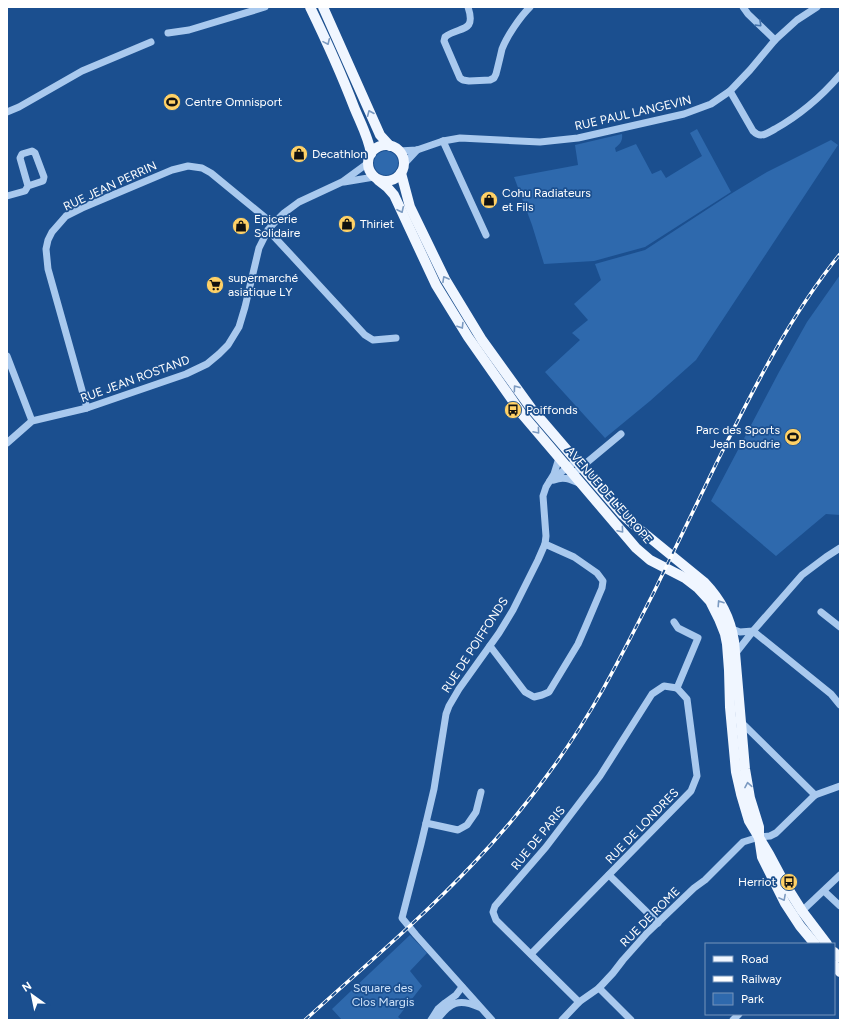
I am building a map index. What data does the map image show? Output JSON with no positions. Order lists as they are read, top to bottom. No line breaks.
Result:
{"streets":{"main road":["AVENUE DE L'EUROPE"],"street":["RUE PAUL LANGEVIN","RUE JEAN PERRIN","RUE JEAN ROSTAND","RUE DE POIFFONDS","RUE DE LONDRES","RUE DE PARIS","RUE DE ROME"]},"crossings":[["RUE PAUL LANGEVIN","RUE JEAN ROSTAND"],["RUE PAUL LANGEVIN","AVENUE DE L'EUROPE"],["RUE JEAN PERRIN","RUE JEAN ROSTAND"],["RUE JEAN ROSTAND","AVENUE DE L'EUROPE"],["AVENUE DE L'EUROPE","RUE DE POIFFONDS"],["AVENUE DE L'EUROPE","RUE DE ROME"],["RUE DE LONDRES","RUE DE PARIS"],["RUE DE PARIS","RUE DE ROME"]],"parks":["Square des Clos Margis"],"places":{"sports":["Centre Omnisport","Parc des Sports Jean Boudrie"],"shop":["Decathlon","Cohu Radiateurs et Fils","Thiriet","Epicerie Solidaire"],"supermarket":["supermarché asiatique LY"],"bus stop":["Poiffonds","Herriot"]},"legend":["Road","Railway","Park"],"north":"top left"}
